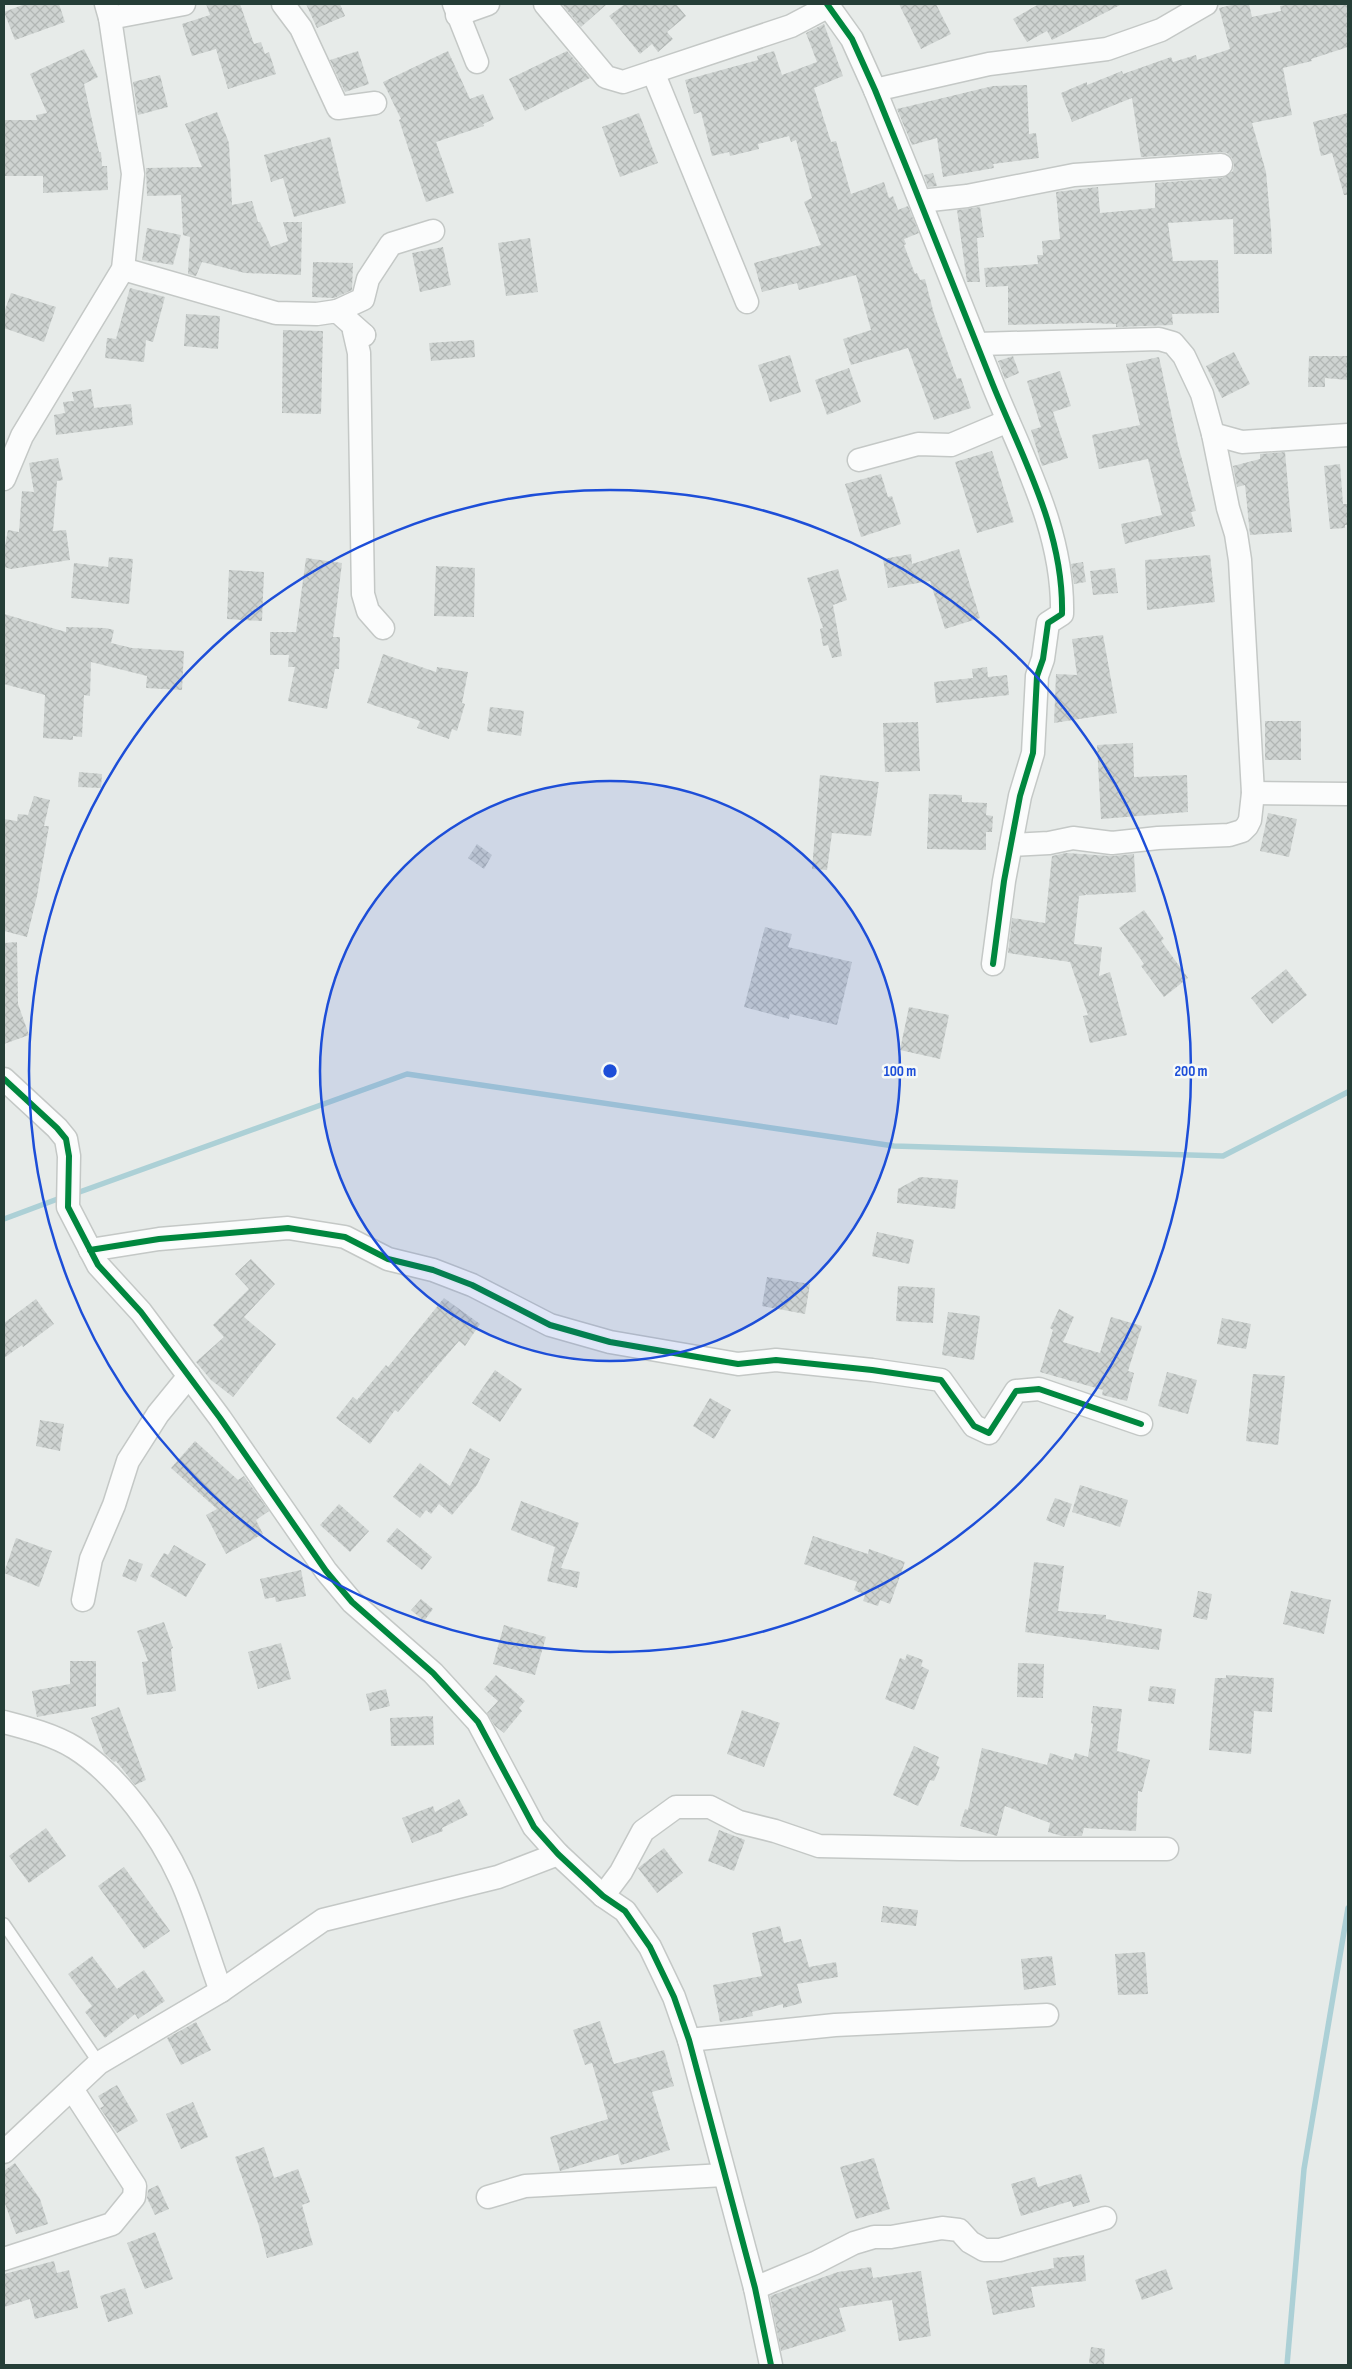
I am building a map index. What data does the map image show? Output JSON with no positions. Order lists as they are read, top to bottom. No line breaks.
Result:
{"rings":["100 m","200 m"]}
